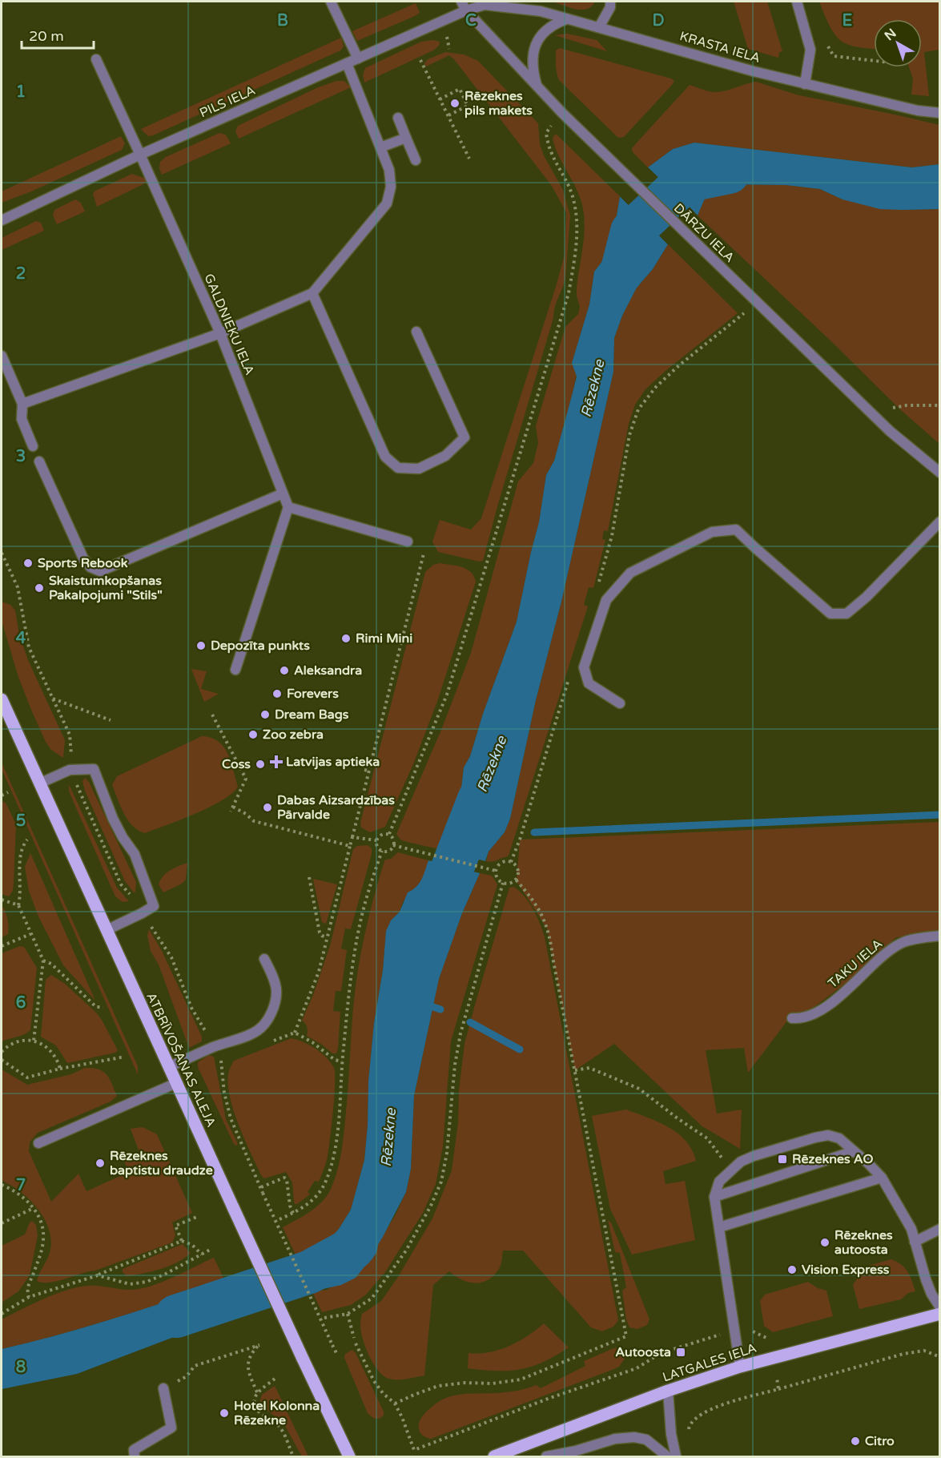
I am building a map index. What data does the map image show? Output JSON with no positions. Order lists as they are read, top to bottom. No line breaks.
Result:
{"streets":{"main road":["ATBRĪVOŠANAS ALEJA","LATGALES IELA"],"street":["KRASTA IELA","PILS IELA","DĀRZU IELA","GALDNIEKU IELA","TAKU IELA"]},"crossings":[["KRASTA IELA","PILS IELA"],["KRASTA IELA","DĀRZU IELA"],["PILS IELA","DĀRZU IELA"],["PILS IELA","GALDNIEKU IELA"]],"water":["Rēzekne"],"places":{"other":["Rēzeknes pils makets","Sports Rebook","Skaistumkopšanas Pakalpojumi \"Stils\"","Rimi Mini","Depozīta punkts","Aleksandra","Forevers","Dream Bags","Zoo zebra","Coss","Dabas Aizsardzības Pārvalde","Rēzeknes baptistu draudze","Rēzeknes autoosta","Vision Express","Hotel Kolonna Rēzekne","Citro"],"health":["Latvijas aptieka"],"transit":["Rēzeknes AO","Autoosta"]},"scale_bar":"20 m","north":"top left","grid":{"columns":["B","C","D","E"],"rows":["1","2","3","4","5","6","7","8"]}}
